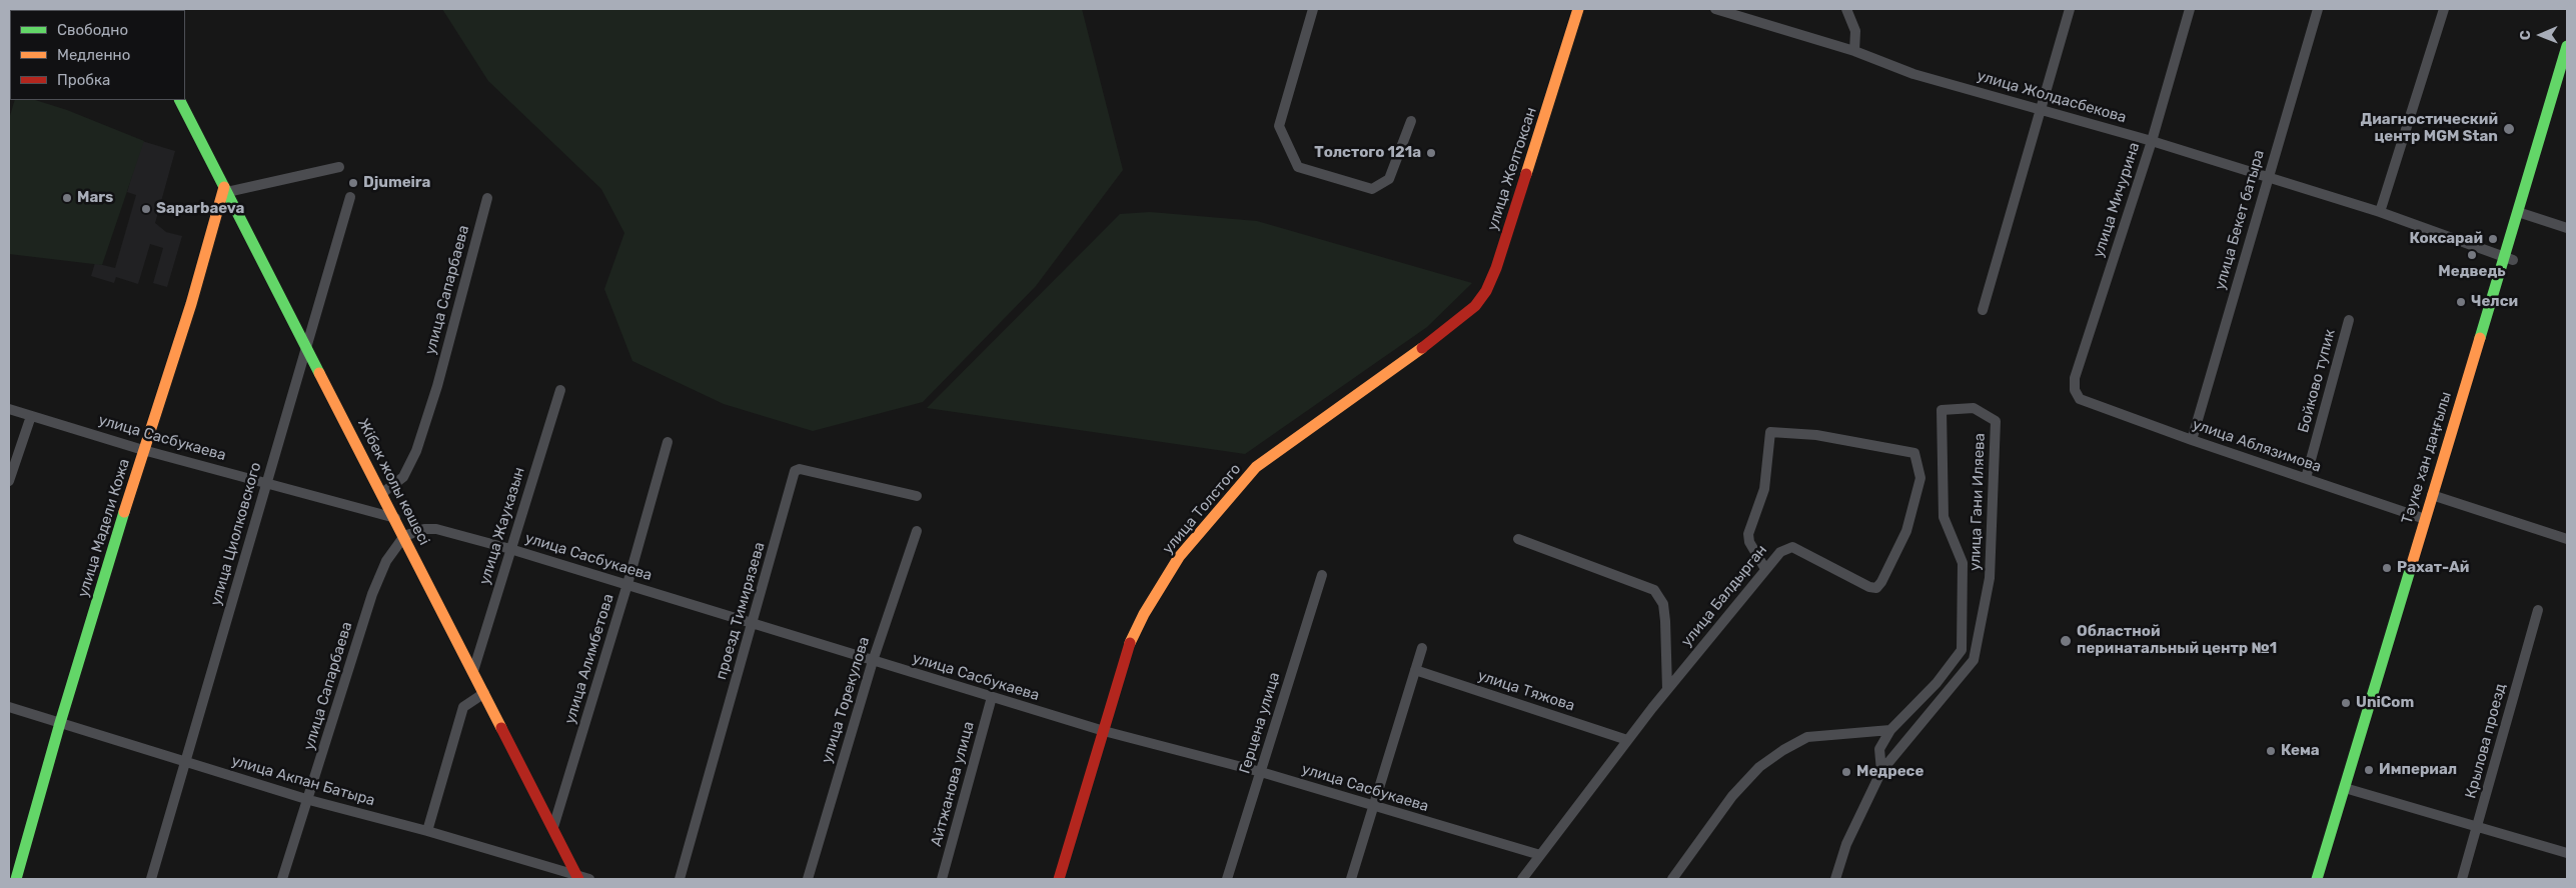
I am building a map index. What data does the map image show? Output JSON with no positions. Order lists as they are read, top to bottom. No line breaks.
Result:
{"streets":{"main road":["улица Желтоксан","Тәуке хан даңғылы","Жібек жолы көшесі","улица Толстого","улица Мадели Кожа"],"street":["улица Жолдасбекова","улица Мичурина","улица Бекет батыра","улица Сапарбаева","Бойково тупик","улица Сасбукаева","улица Аблязимова","улица Гани Иляева","улица Жауказын","улица Циолковского","улица Балдырган","проезд Тимирязева","улица Алимбетова","улица Тяжова","улица Торекулова","Герцена улица","Крылова проезд","улица Акпан Батыра","Айтжанова улица"]},"crossings":[["улица Жолдасбекова","улица Мичурина"],["улица Жолдасбекова","улица Бекет батыра"],["улица Жолдасбекова","Тәуке хан даңғылы"],["улица Желтоксан","улица Толстого"],["улица Мичурина","улица Аблязимова"],["улица Бекет батыра","улица Аблязимова"],["улица Сапарбаева","улица Сасбукаева"],["улица Сапарбаева","Жібек жолы көшесі"],["улица Сапарбаева","улица Акпан Батыра"],["Бойково тупик","улица Аблязимова"],["улица Сасбукаева","Жібек жолы көшесі"],["улица Сасбукаева","улица Толстого"],["улица Сасбукаева","улица Жауказын"],["улица Сасбукаева","улица Мадели Кожа"],["улица Сасбукаева","улица Циолковского"],["улица Сасбукаева","улица Балдырган"],["улица Сасбукаева","проезд Тимирязева"],["улица Сасбукаева","улица Алимбетова"],["улица Сасбукаева","улица Торекулова"],["улица Сасбукаева","Герцена улица"],["улица Сасбукаева","Айтжанова улица"],["улица Аблязимова","Тәуке хан даңғылы"],["Жібек жолы көшесі","улица Жауказын"],["Жібек жолы көшесі","улица Мадели Кожа"],["Жібек жолы көшесі","улица Циолковского"],["Жібек жолы көшесі","улица Алимбетова"],["Жібек жолы көшесі","улица Акпан Батыра"],["улица Мадели Кожа","улица Акпан Батыра"],["улица Циолковского","улица Акпан Батыра"],["улица Балдырган","улица Тяжова"]],"places":["Диагностический центр MGM Stan","Толстого 121а","Djumeira","Mars","Saparbaeva","Коксарай","Медведь","Челси","Рахат-Ай","Областной перинатальный центр №1","UniCom","Кема","Империал","Медресе"],"legend":["Свободно","Медленно","Пробка"],"north":"left"}
